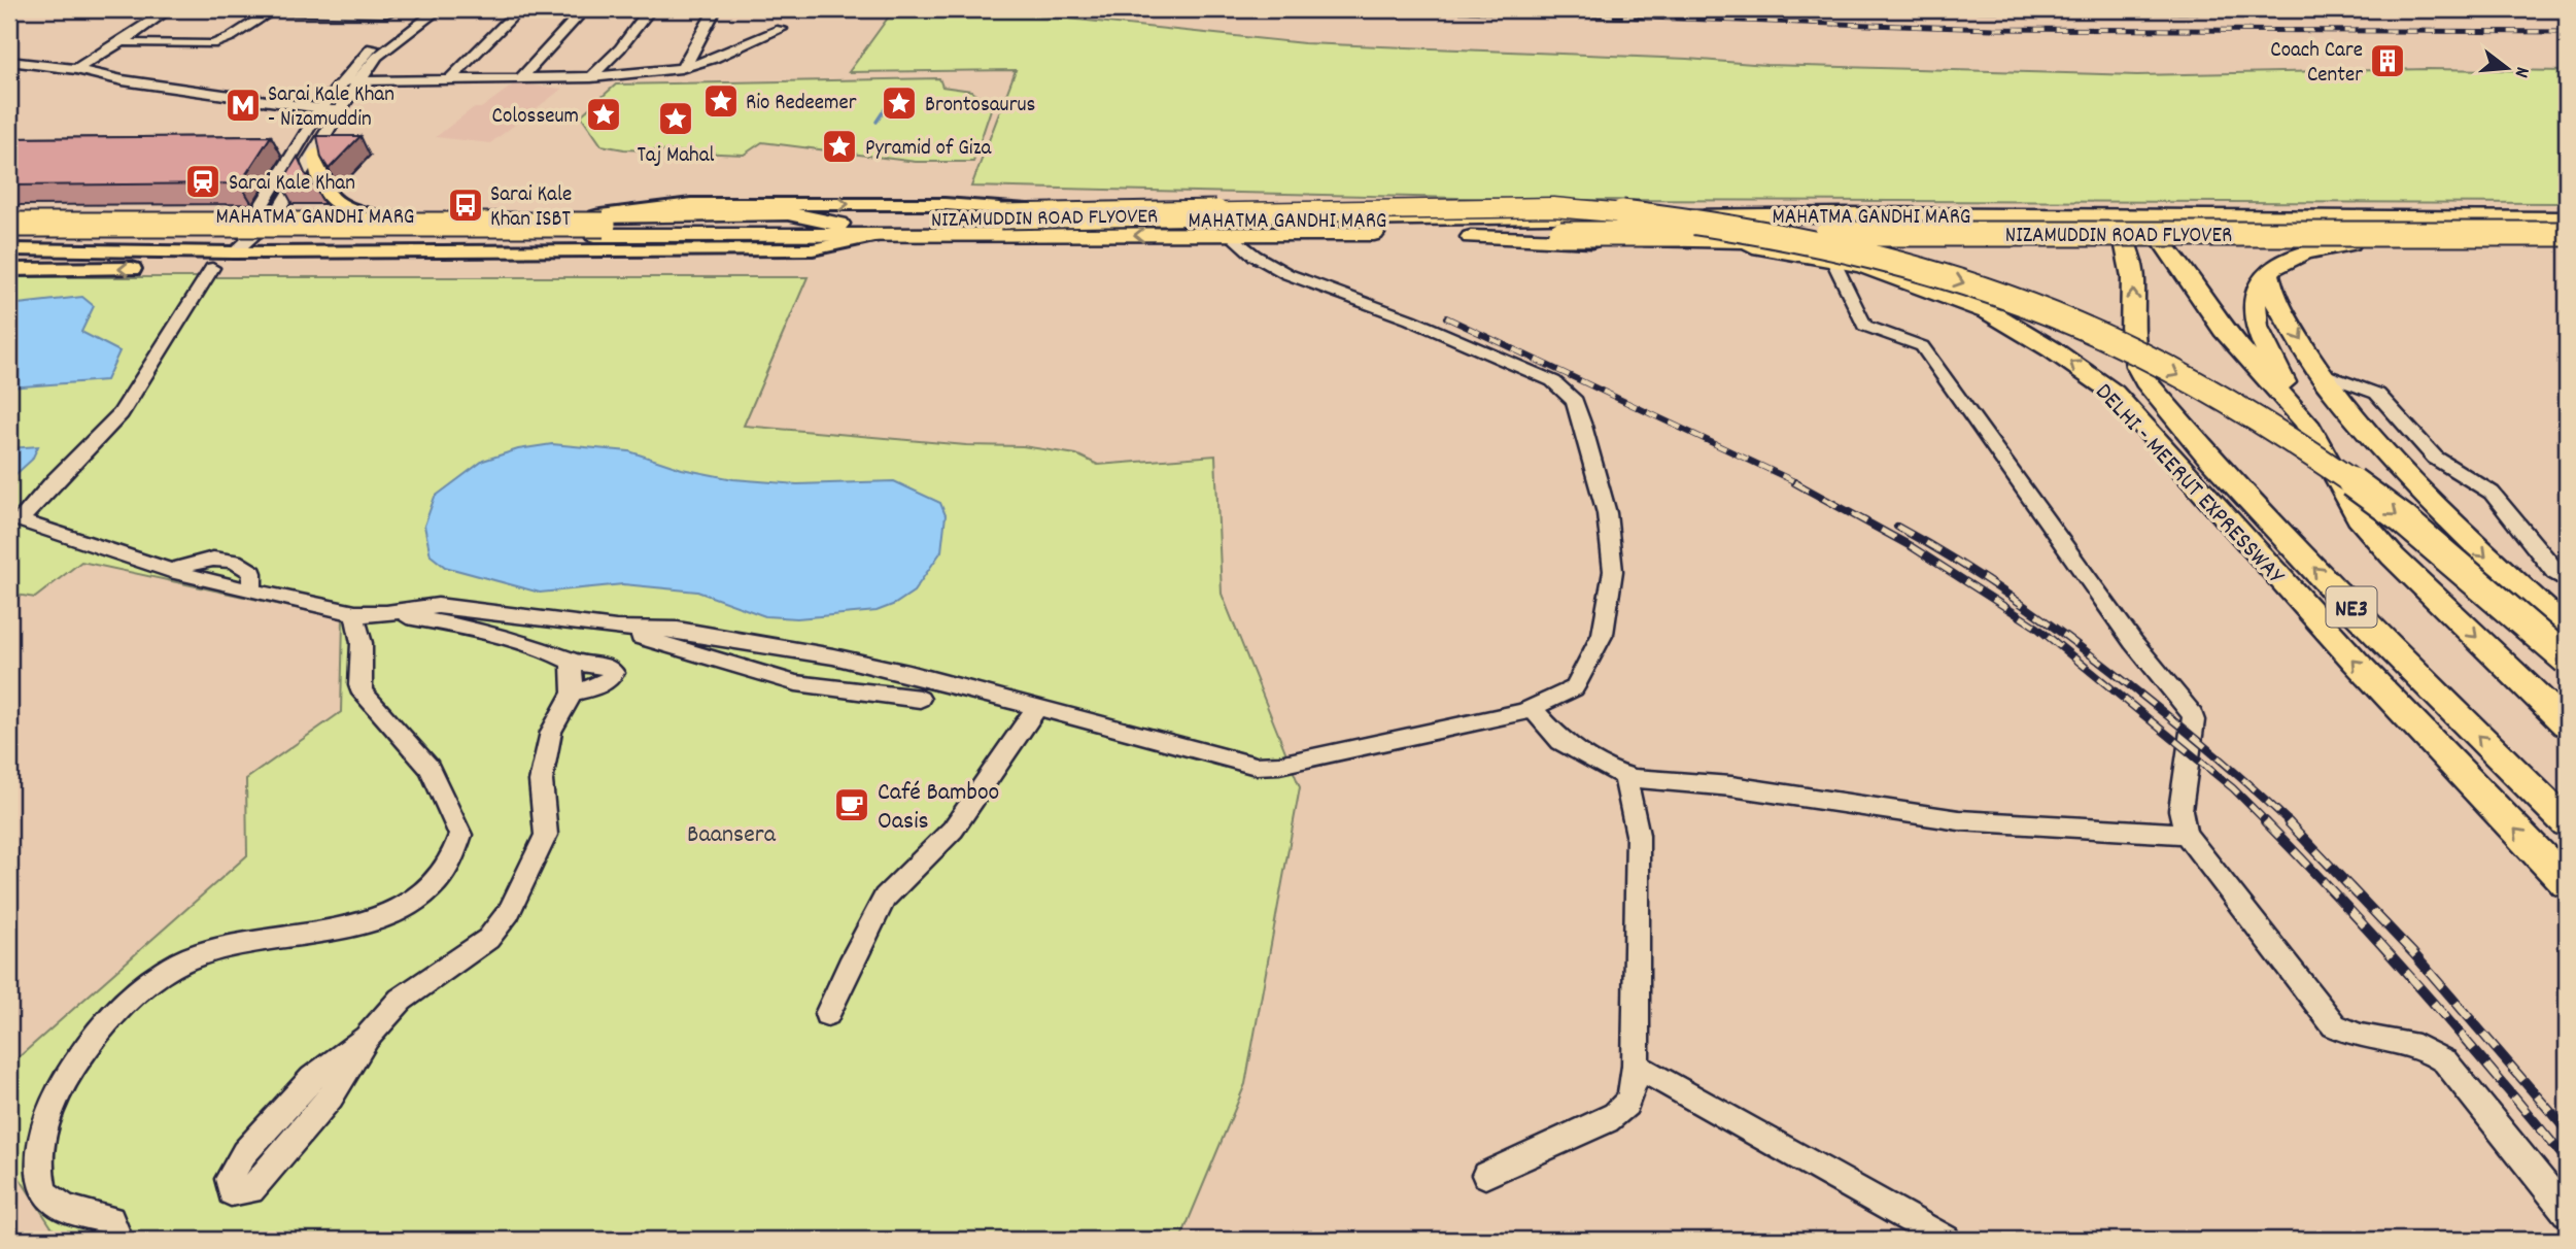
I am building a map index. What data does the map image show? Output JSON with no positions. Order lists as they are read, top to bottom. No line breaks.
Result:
{"streets":{"highway":["MAHATMA GANDHI MARG","NIZAMUDDIN ROAD FLYOVER","DELHI - MEERUT EXPRESSWAY","NE3"]},"crossings":[["MAHATMA GANDHI MARG","NIZAMUDDIN ROAD FLYOVER"],["MAHATMA GANDHI MARG","DELHI - MEERUT EXPRESSWAY"],["NIZAMUDDIN ROAD FLYOVER","DELHI - MEERUT EXPRESSWAY"]],"parks":["Baansera"],"places":{"building":["Coach Care Center"],"place":["Rio Redeemer","Brontosaurus","Colosseum","Taj Mahal","Pyramid of Giza"],"metro station":["Sarai Kale Khan - Nizamuddin"],"station":["Sarai Kale Khan"],"bus stop":["Sarai Kale Khan ISBT"],"cafe":["Café Bamboo Oasis"]},"north":"right"}
